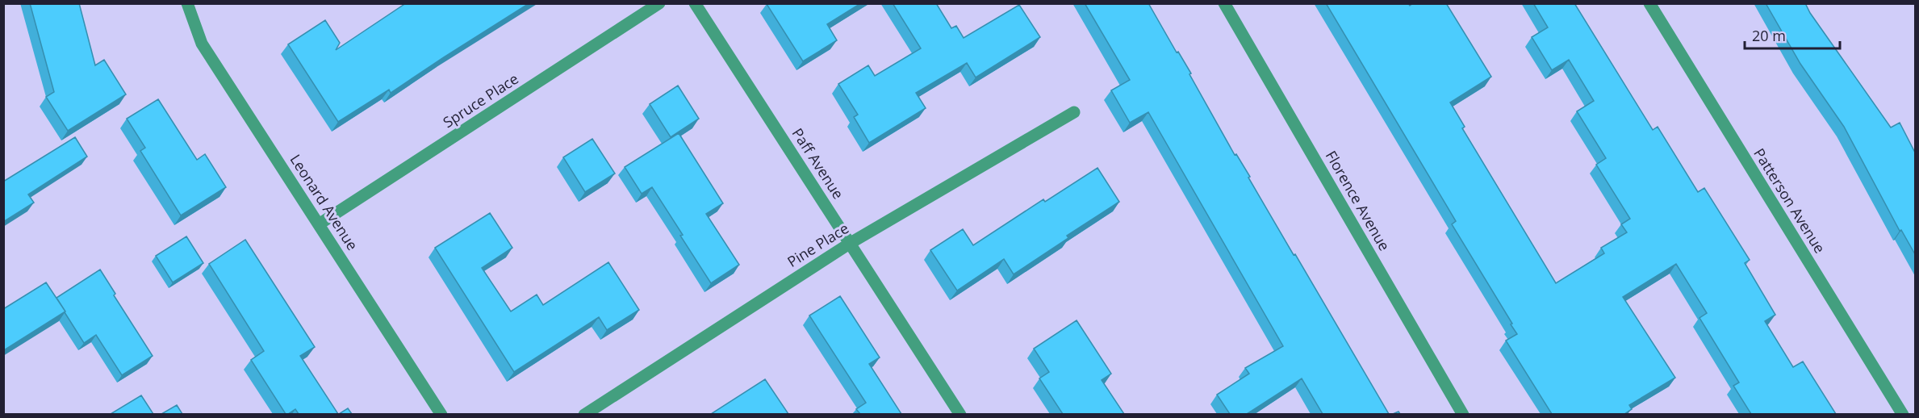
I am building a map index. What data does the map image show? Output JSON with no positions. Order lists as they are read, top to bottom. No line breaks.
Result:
{"streets":{"street":["Spruce Place","Paff Avenue","Florence Avenue","Patterson Avenue","Leonard Avenue","Pine Place"]},"crossings":[["Spruce Place","Leonard Avenue"],["Paff Avenue","Pine Place"]],"scale_bar":"20 m"}
